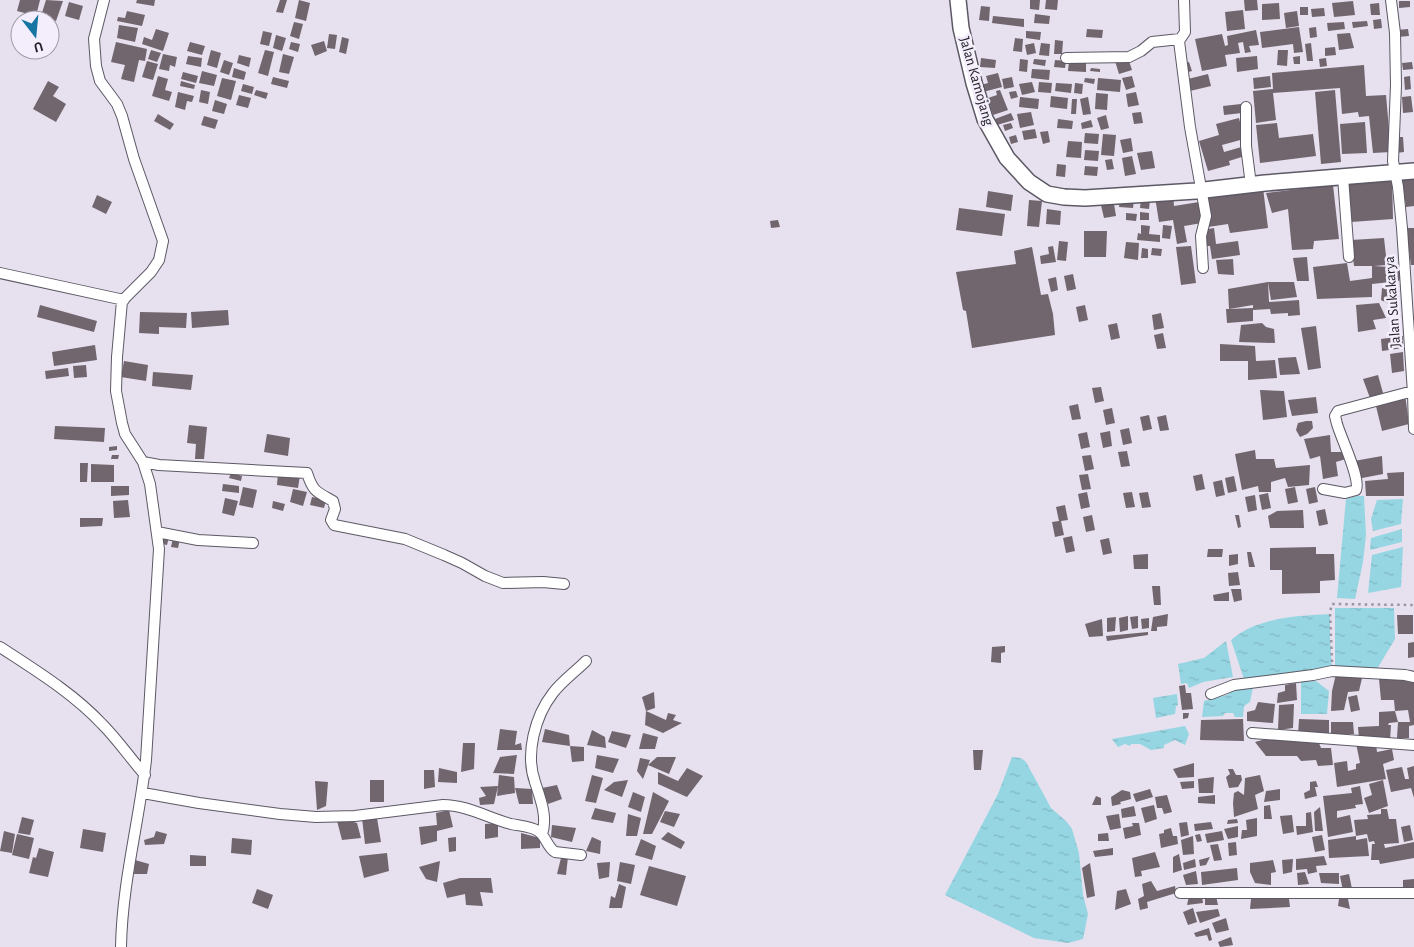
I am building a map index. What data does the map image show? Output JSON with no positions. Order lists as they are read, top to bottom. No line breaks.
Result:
{"streets":{"main road":["Jalan Kamojang"],"street":["Jalan Sukakarya"]},"crossings":[["Jalan Kamojang","Jalan Sukakarya"]],"north":"bottom"}
